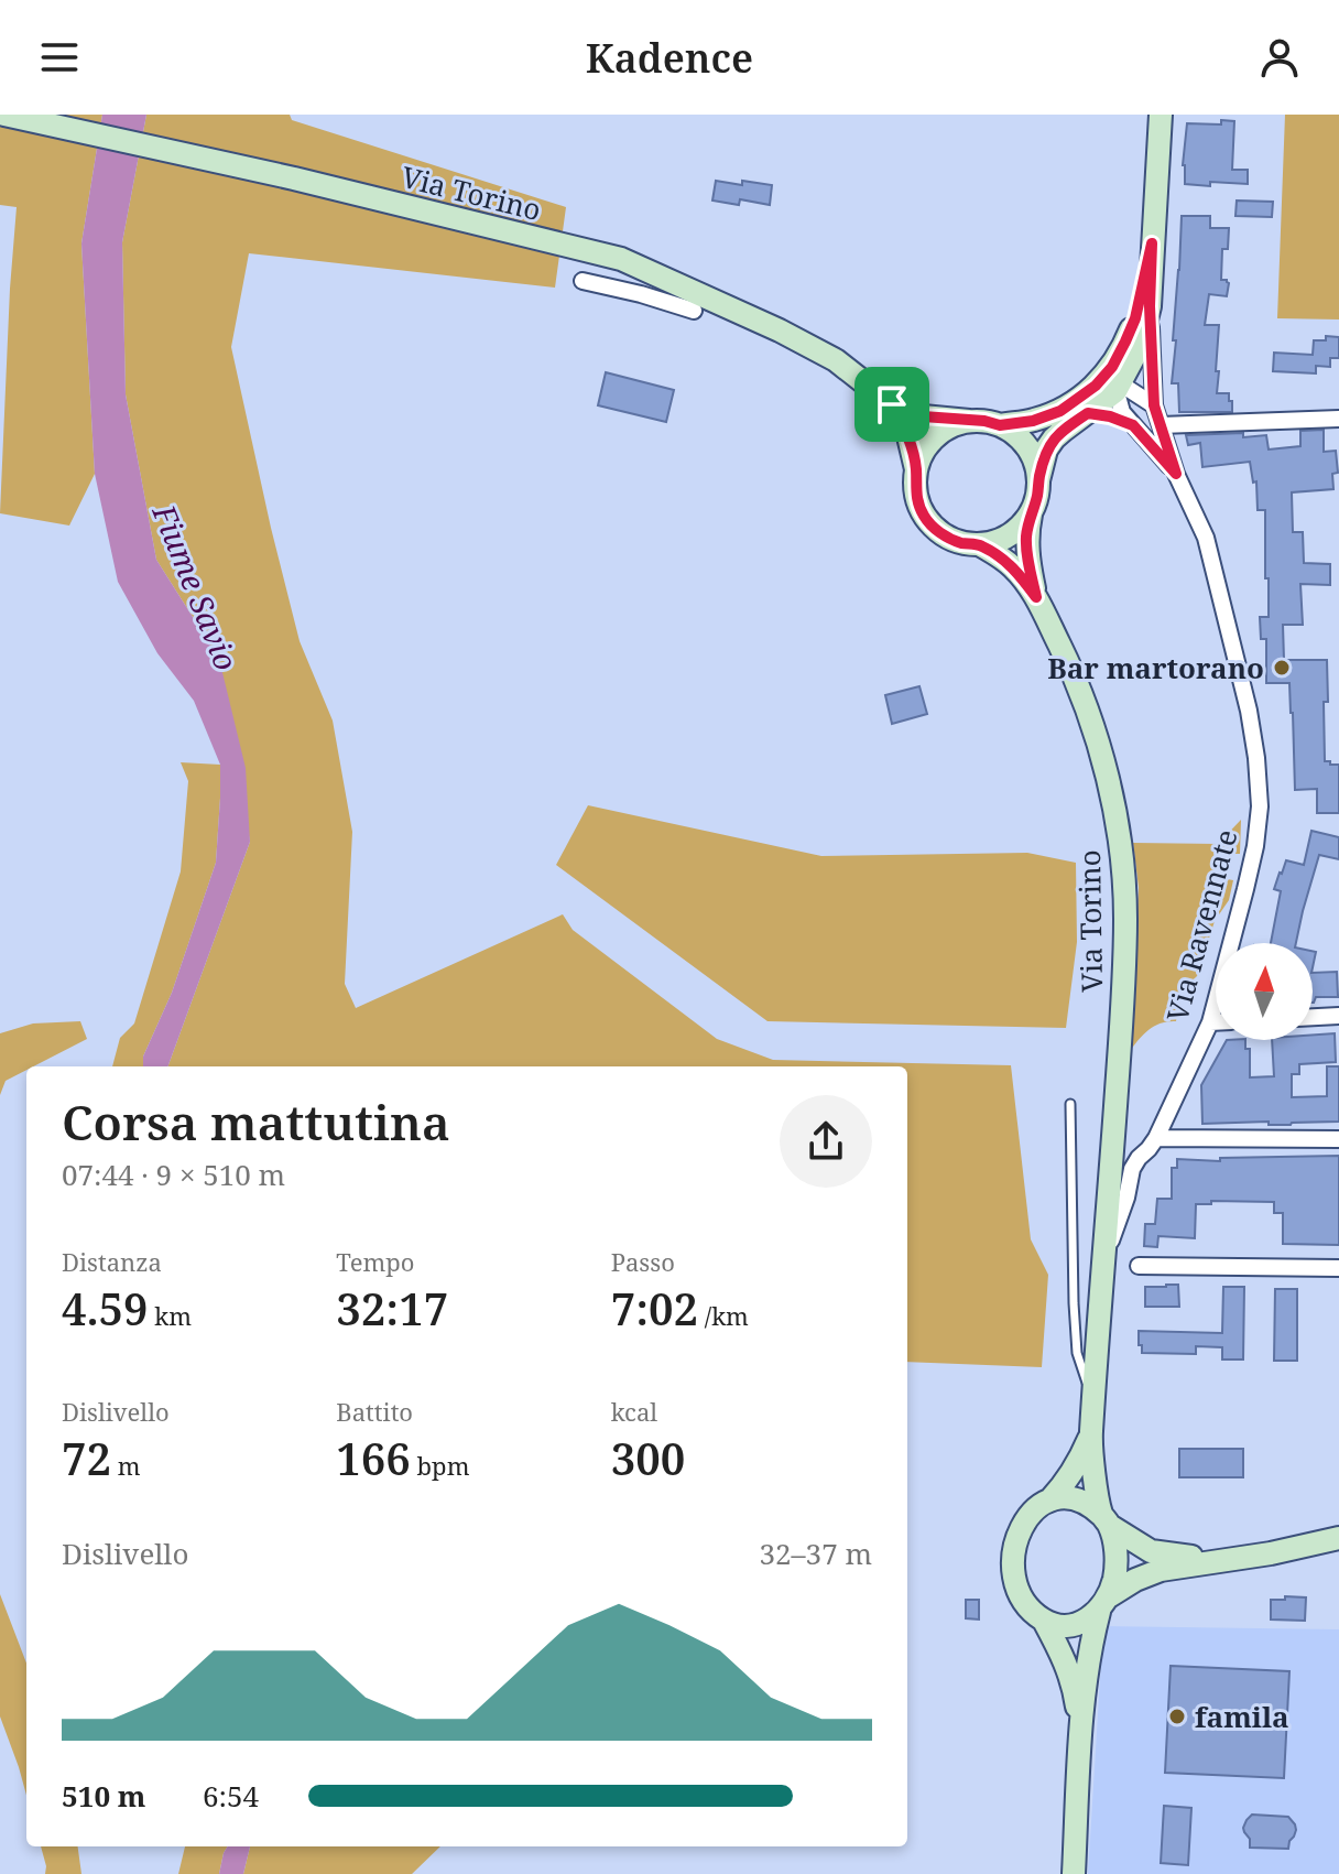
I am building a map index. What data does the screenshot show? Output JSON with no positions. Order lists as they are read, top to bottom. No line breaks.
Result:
{"streets":{"main road":["Via Torino","Via Ravennate"]},"crossings":[["Via Torino","Via Ravennate"]],"water":["Fiume Savio"],"places":["Bar martorano","famila"],"north":"top","page":{"header":"Kadence","heading":["Corsa mattutina","07:44 · 9 × 510 m"],"stats":[["Distanza","4.59 km"],["Tempo","32:17"],["Passo","7:02 /km"],["Dislivello","72 m"],["Battito","166 bpm"],["kcal","300"]],"chart":["Dislivello","32–37 m"],"list":[{"name":"510 m","note":"6:54"}]}}
